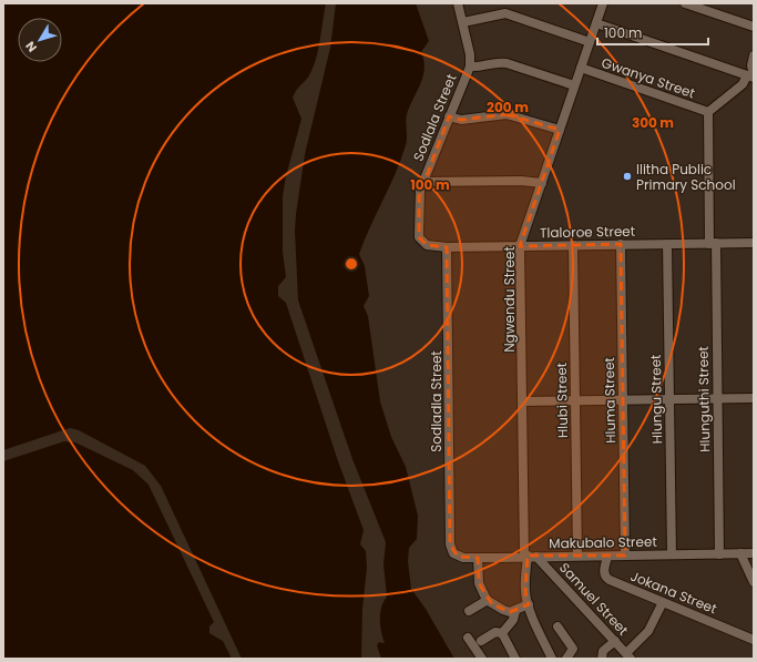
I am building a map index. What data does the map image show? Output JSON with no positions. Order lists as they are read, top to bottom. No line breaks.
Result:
{"streets":{"street":["Gwanya Street","Sodlala Street","Tlaloroe Street","Ngwendu Street","Hlungu Street","Hlunguthi Street","Hlubi Street","Hluma Street","Sodladla Street","Makubalo Street","Jokana Street","Samuel Street"]},"crossings":[["Gwanya Street","Ngwendu Street"],["Gwanya Street","Hlunguthi Street"],["Sodlala Street","Tlaloroe Street"],["Tlaloroe Street","Ngwendu Street"],["Tlaloroe Street","Hlungu Street"],["Tlaloroe Street","Hlunguthi Street"],["Tlaloroe Street","Hlubi Street"],["Tlaloroe Street","Hluma Street"],["Tlaloroe Street","Sodladla Street"],["Ngwendu Street","Makubalo Street"],["Ngwendu Street","Samuel Street"],["Hlungu Street","Makubalo Street"],["Hlunguthi Street","Makubalo Street"],["Hlubi Street","Makubalo Street"],["Hluma Street","Makubalo Street"],["Sodladla Street","Makubalo Street"],["Makubalo Street","Jokana Street"],["Makubalo Street","Samuel Street"]],"places":["Ilitha Public Primary School"],"scale_bar":"100 m","north":"bottom left","rings":["200 m","300 m","100 m"]}
